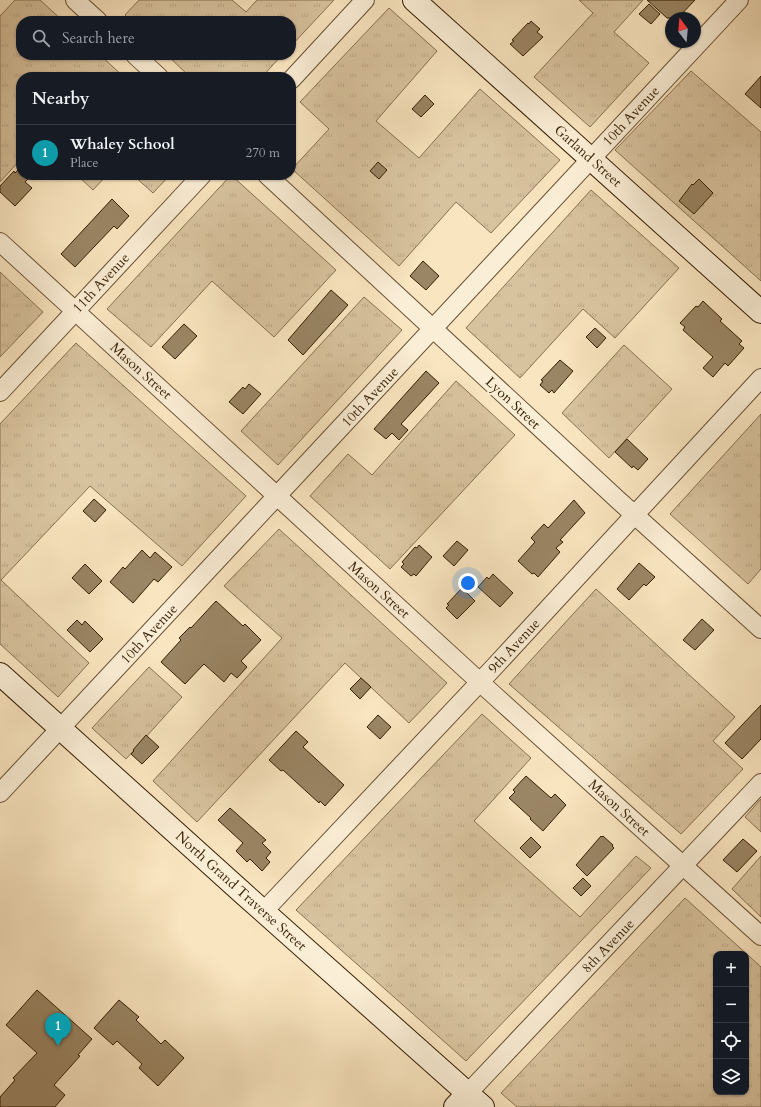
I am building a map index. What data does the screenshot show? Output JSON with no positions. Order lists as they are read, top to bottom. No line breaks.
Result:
{"streets":{"street":["10th Avenue","Garland Street","11th Avenue","Mason Street","Lyon Street","9th Avenue","North Grand Traverse Street","8th Avenue"]},"crossings":[["10th Avenue","Garland Street"],["10th Avenue","Mason Street"],["10th Avenue","Lyon Street"],["10th Avenue","North Grand Traverse Street"],["11th Avenue","Mason Street"],["Mason Street","9th Avenue"],["Mason Street","8th Avenue"],["Lyon Street","9th Avenue"],["9th Avenue","North Grand Traverse Street"],["North Grand Traverse Street","8th Avenue"]],"north":"top","page":{"search":"Search here","heading":"Nearby","list":[{"mark":"1","name":"Whaley School","note":"Place","value":"270 m"}],"map_buttons":["+","−"],"pins":"1"}}
